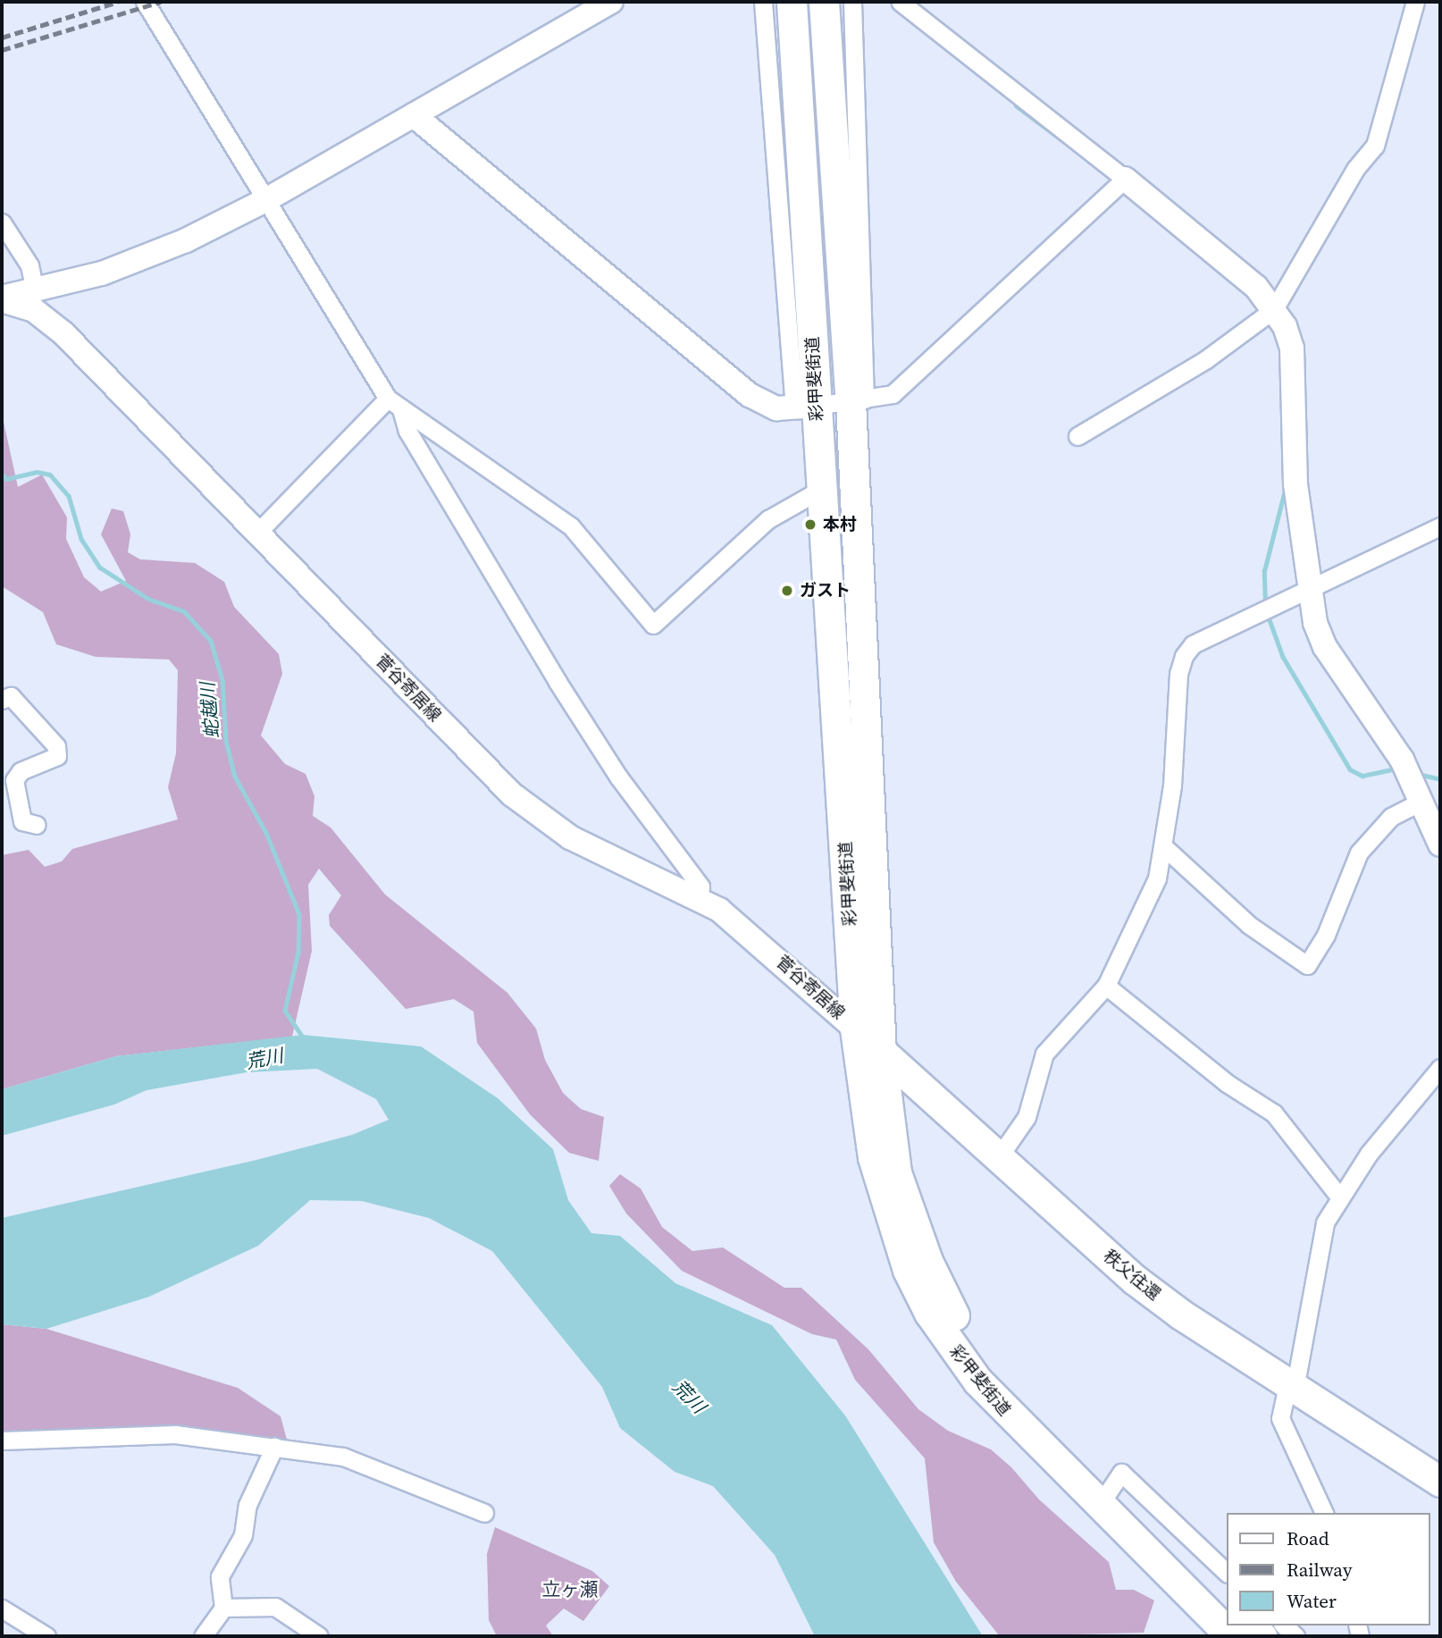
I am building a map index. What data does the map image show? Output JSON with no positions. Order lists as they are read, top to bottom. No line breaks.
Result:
{"streets":{"highway":["彩甲斐街道","秩父往還"],"street":["菅谷寄居線"]},"crossings":[["彩甲斐街道","菅谷寄居線"],["彩甲斐街道","秩父往還"],["菅谷寄居線","秩父往還"]],"districts":["立ヶ瀬"],"water":["蛇越川","荒川"],"places":["本村","ガスト"],"legend":["Road","Railway","Water"]}
